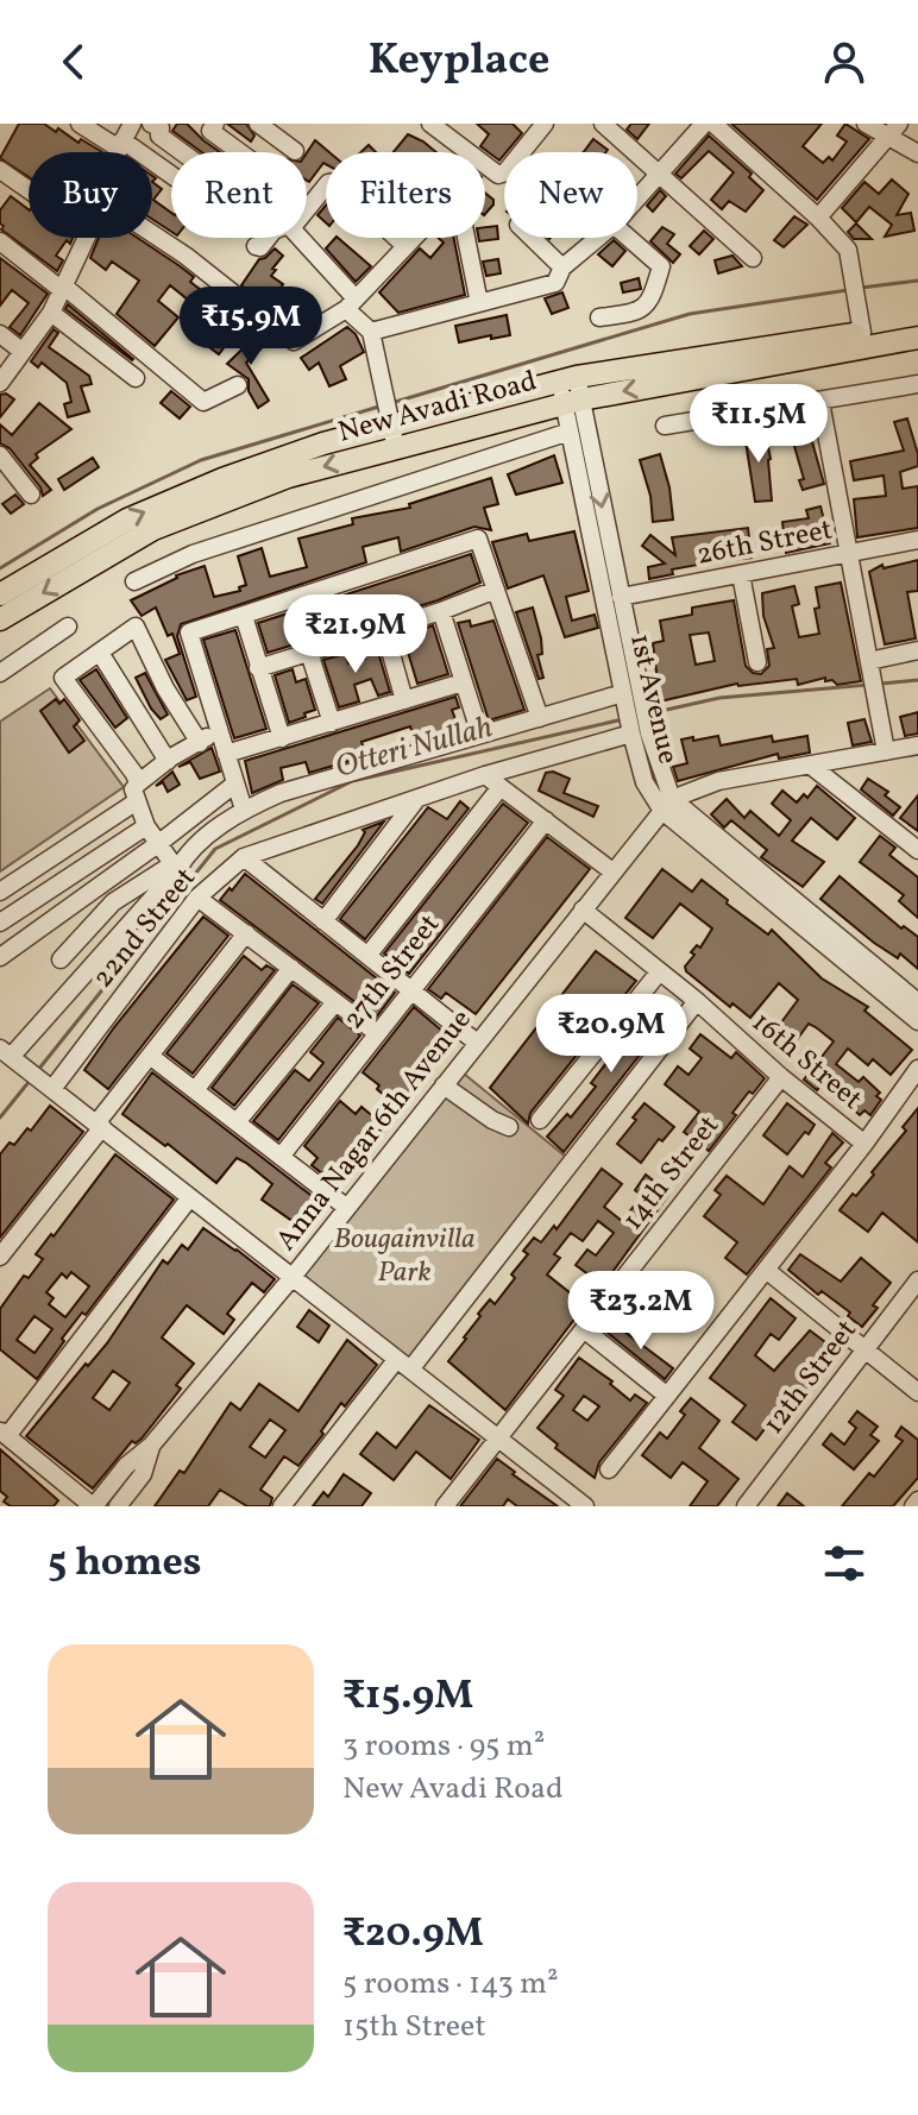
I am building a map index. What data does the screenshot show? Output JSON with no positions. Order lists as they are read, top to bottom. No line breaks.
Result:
{"streets":{"main road":["New Avadi Road"],"street":["26th Street","1st Avenue","22nd Street","27th Street","16th Street","Anna Nagar 6th Avenue","14th Street","12th Street"]},"crossings":[["New Avadi Road","1st Avenue"],["26th Street","1st Avenue"],["1st Avenue","22nd Street"],["1st Avenue","Anna Nagar 6th Avenue"],["16th Street","Anna Nagar 6th Avenue"],["16th Street","14th Street"]],"water":["Otteri Nullah"],"parks":["Bougainvilla Park"],"page":{"header":"Keyplace","chip":["Buy","Rent","Filters","New"],"price":["₹15.9M","₹11.5M","₹21.9M","₹20.9M","₹23.2M"],"heading":"5 homes","list":[{"name":"₹15.9M","note":"3 rooms · 95 m² · New Avadi Road"},{"name":"₹20.9M","note":"5 rooms · 143 m² · 15th Street"}]}}
